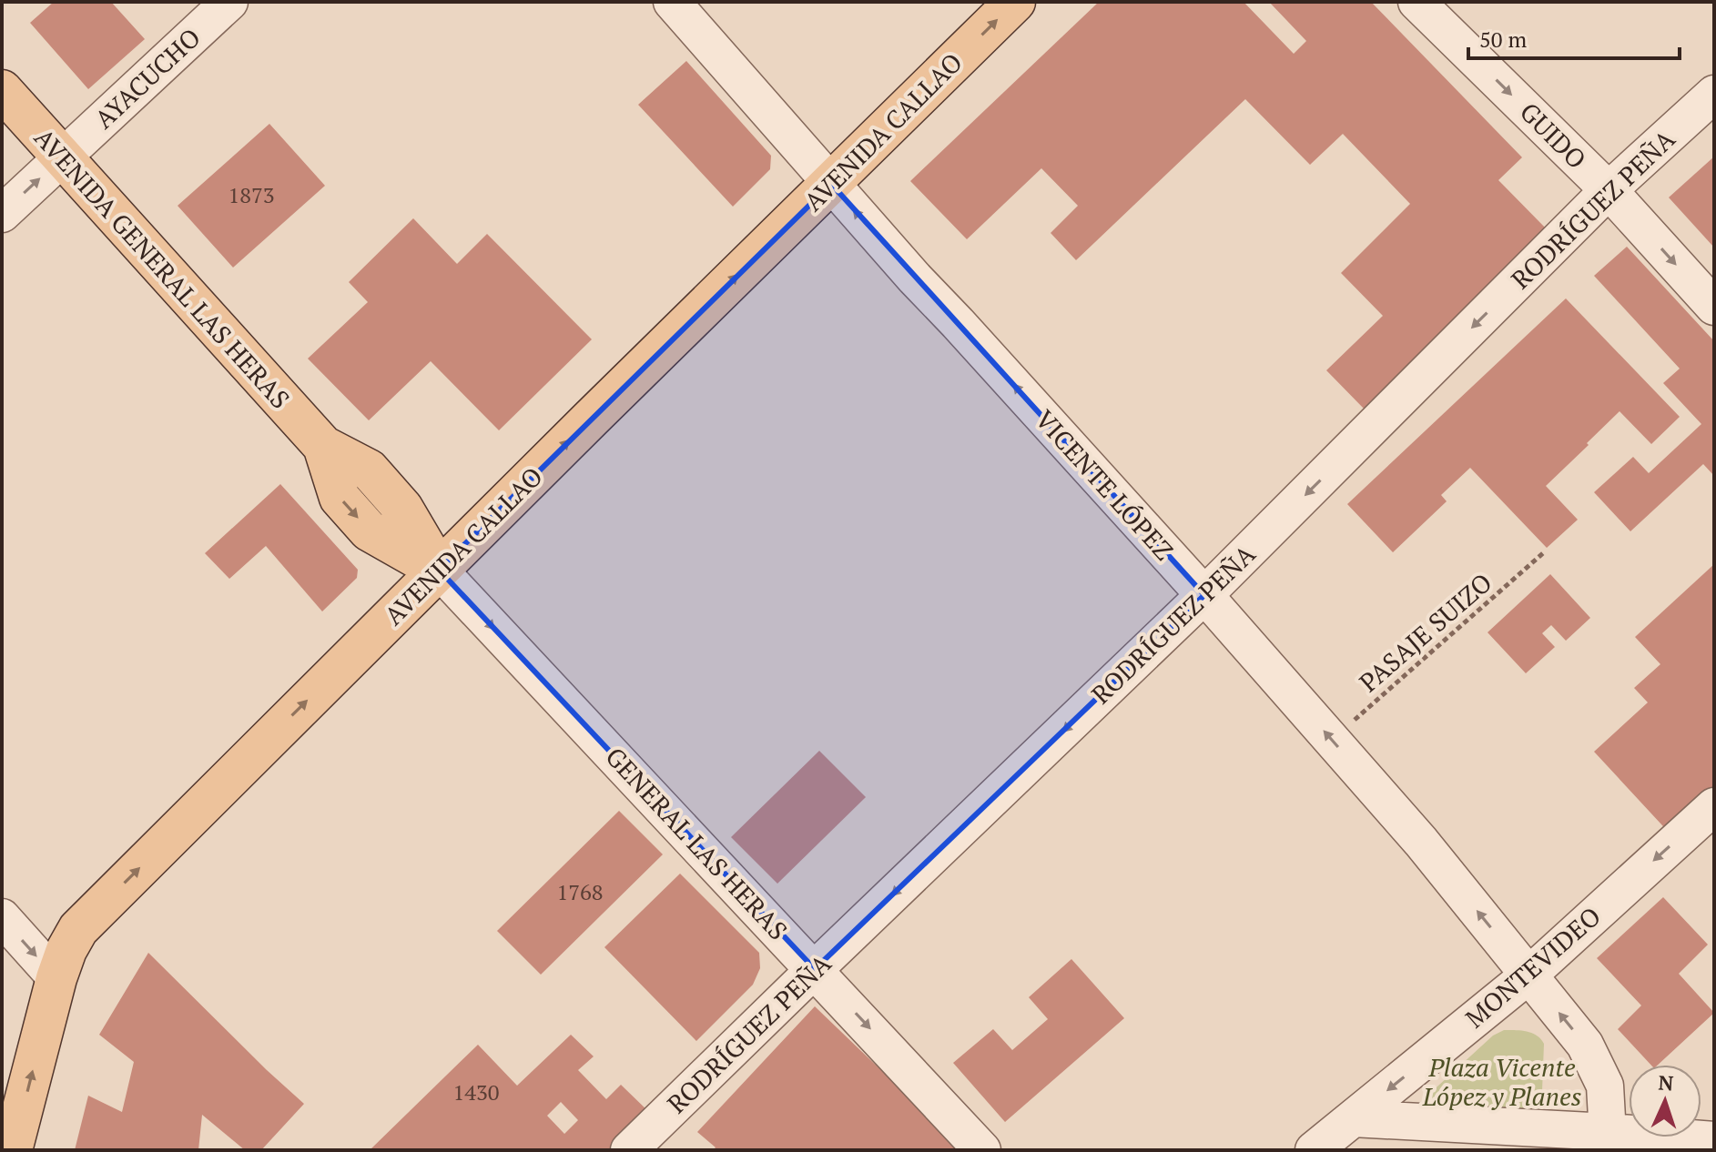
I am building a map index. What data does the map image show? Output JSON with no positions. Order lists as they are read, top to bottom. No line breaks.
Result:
{"streets":{"main road":["AVENIDA CALLAO","AVENIDA GENERAL LAS HERAS"],"street":["AYACUCHO","GUIDO","RODRÍGUEZ PEÑA","VICENTE LÓPEZ","GENERAL LAS HERAS","MONTEVIDEO"],"path":["PASAJE SUIZO"]},"crossings":[["AYACUCHO","AVENIDA GENERAL LAS HERAS"],["AVENIDA CALLAO","AVENIDA GENERAL LAS HERAS"],["AVENIDA CALLAO","VICENTE LÓPEZ"],["AVENIDA CALLAO","GENERAL LAS HERAS"],["GUIDO","RODRÍGUEZ PEÑA"],["RODRÍGUEZ PEÑA","VICENTE LÓPEZ"],["RODRÍGUEZ PEÑA","GENERAL LAS HERAS"],["AVENIDA GENERAL LAS HERAS","GENERAL LAS HERAS"],["VICENTE LÓPEZ","PASAJE SUIZO"],["VICENTE LÓPEZ","MONTEVIDEO"]],"one_way":["AVENIDA CALLAO","GUIDO","RODRÍGUEZ PEÑA","VICENTE LÓPEZ","GENERAL LAS HERAS","MONTEVIDEO"],"parks":["Plaza Vicente López y Planes"],"house_numbers":["1873","1768","1430"],"scale_bar":"50 m","north":"top"}
